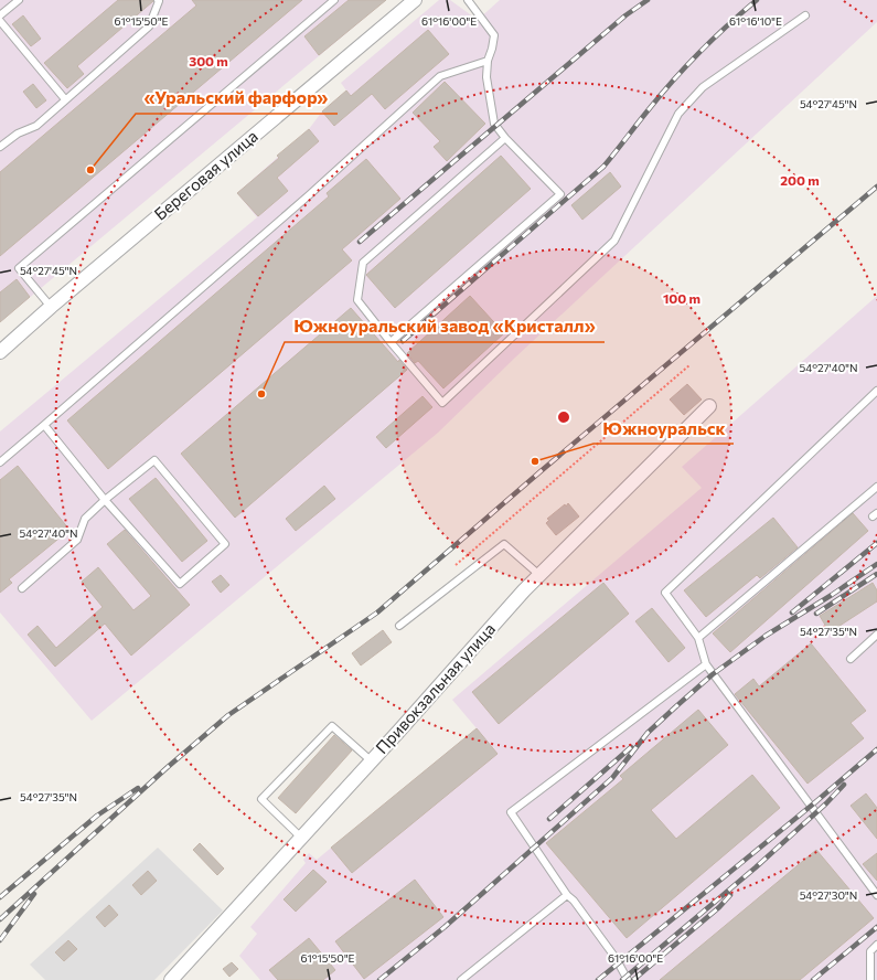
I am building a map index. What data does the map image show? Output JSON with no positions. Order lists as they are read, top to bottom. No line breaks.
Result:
{"streets":{"street":["Береговая улица","Привокзальная улица"]},"places":["«Уральский фарфор»","Южноуральский завод «Кристалл»","Южноуральск"],"coordinates":["61°16'10\"E","61°15'50\"E","61°16'00\"E","54°27'45\"N","54°27'40\"N","54°27'35\"N","54°27'30\"N"],"rings":["300 m","200 m","100 m"]}
